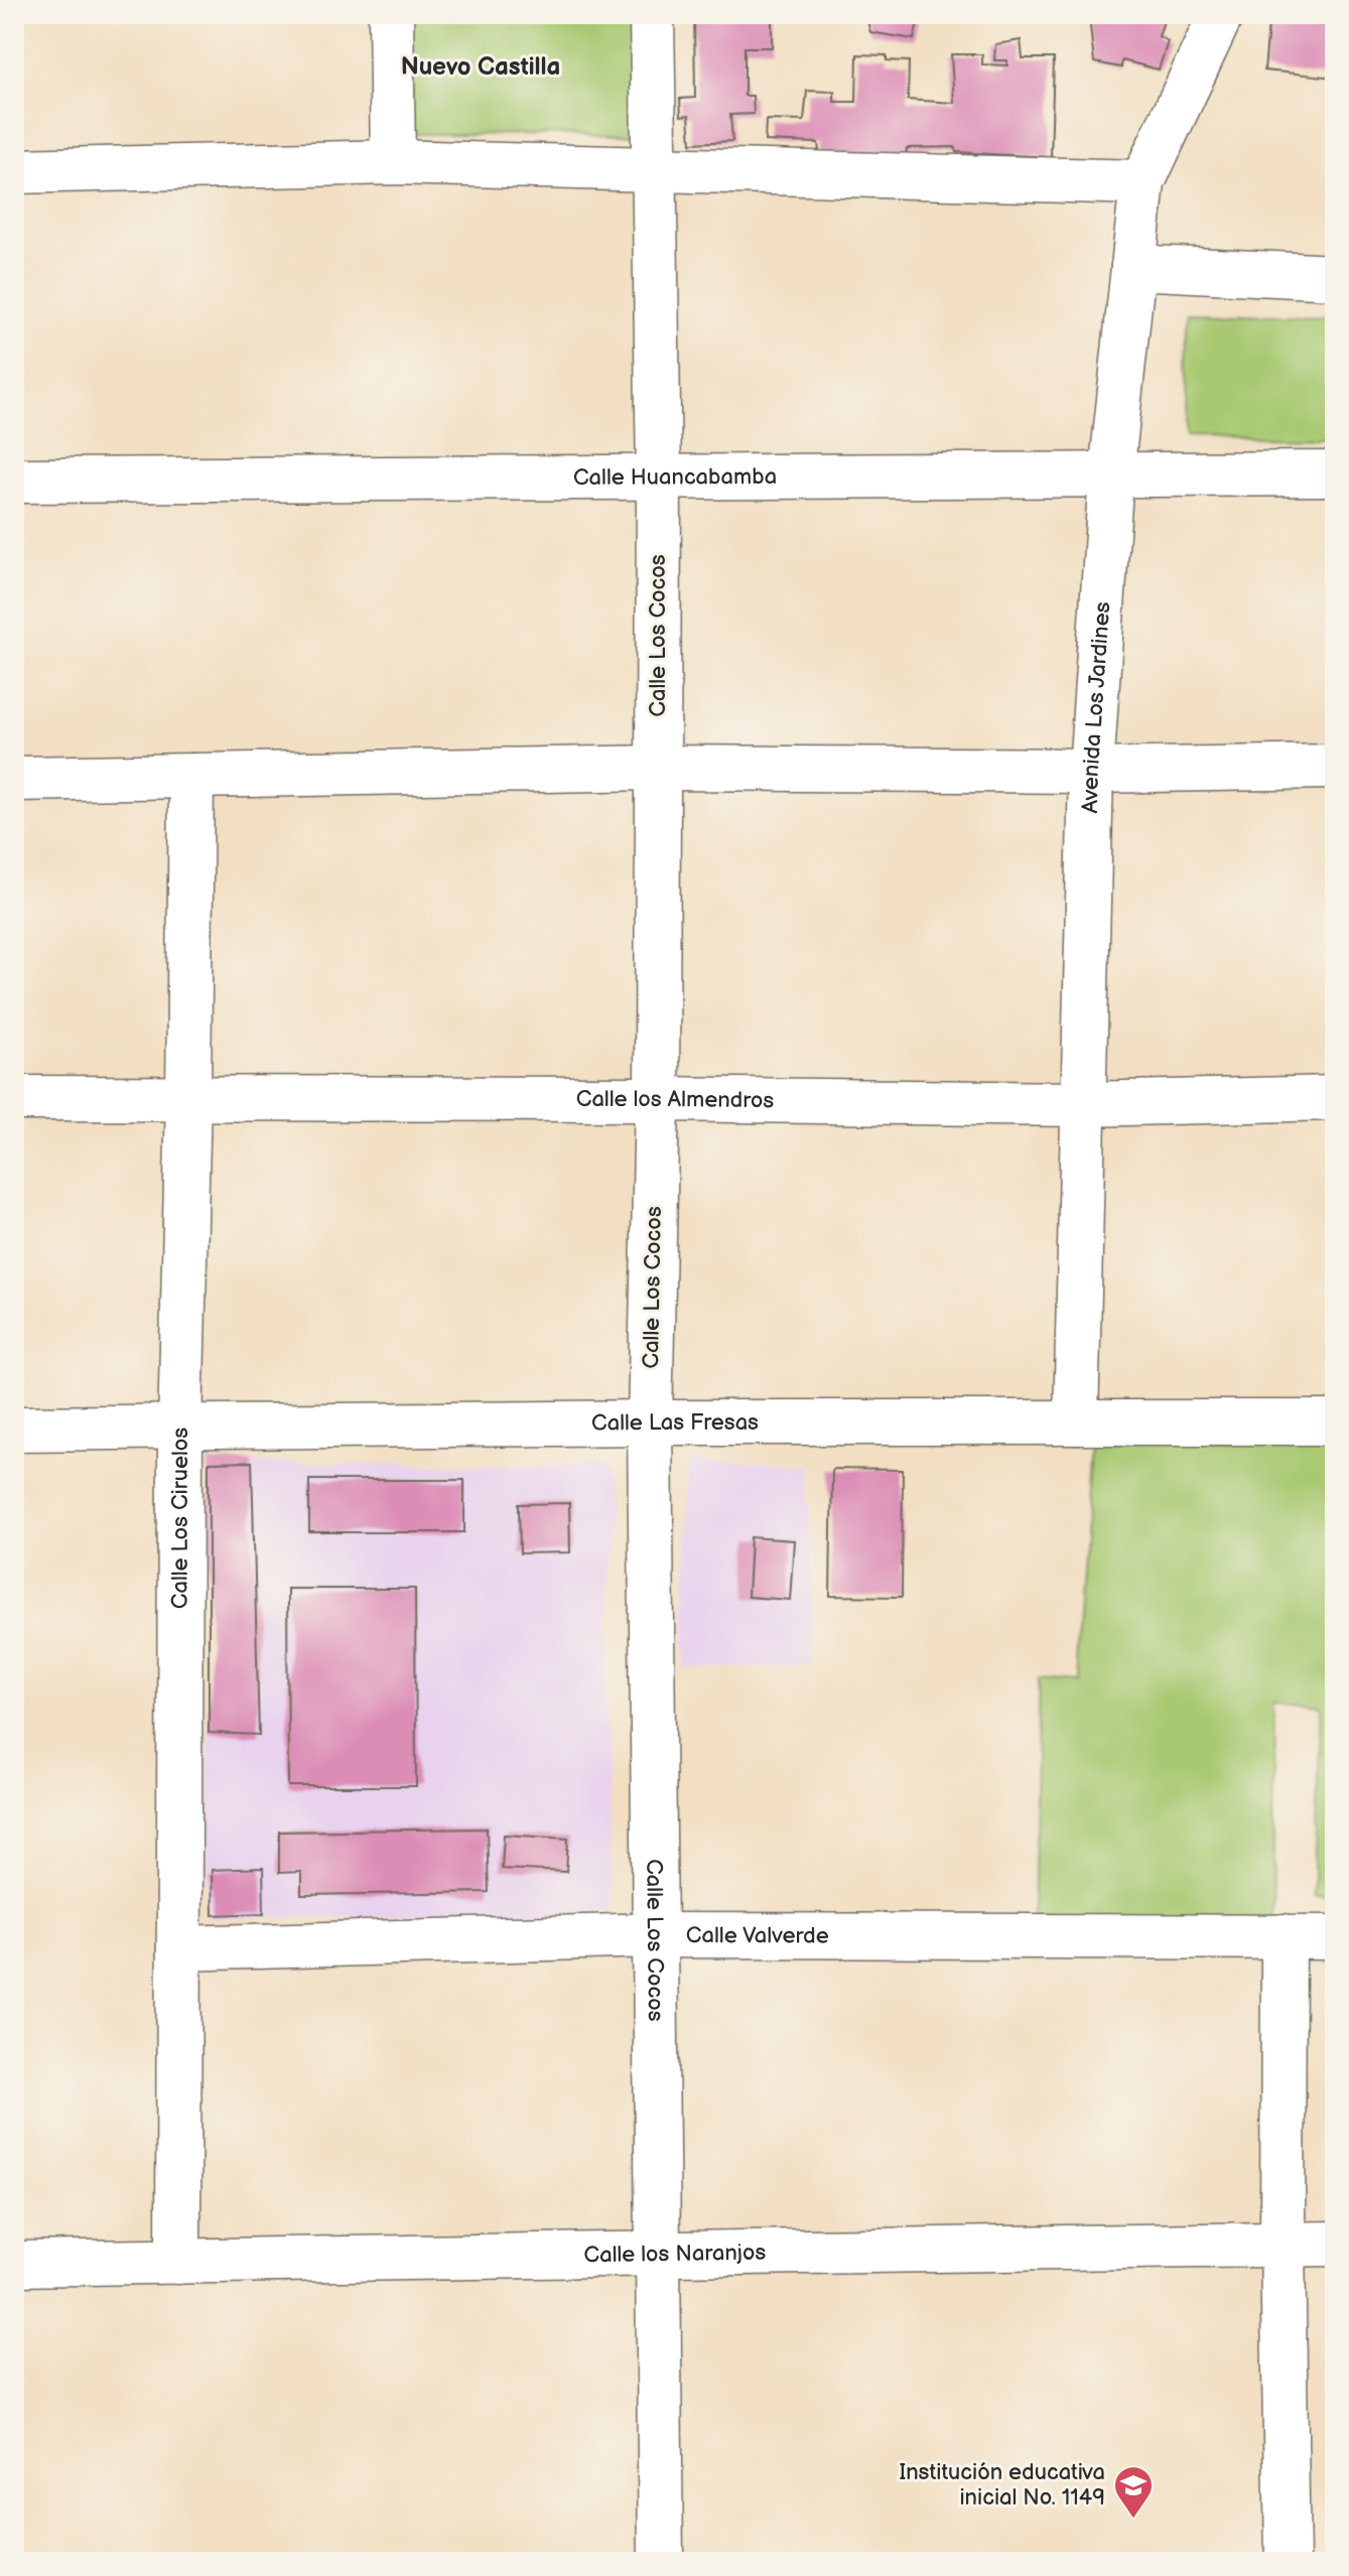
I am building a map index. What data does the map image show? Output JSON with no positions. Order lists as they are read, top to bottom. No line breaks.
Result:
{"streets":{"street":["Calle Huancabamba","Calle Los Cocos","Avenida Los Jardines","Calle los Almendros","Calle Las Fresas","Calle Los Ciruelos","Calle Valverde","Calle los Naranjos"]},"crossings":[["Calle Huancabamba","Calle Los Cocos"],["Calle Huancabamba","Avenida Los Jardines"],["Calle Los Cocos","Calle los Almendros"],["Calle Los Cocos","Calle Las Fresas"],["Calle Los Cocos","Calle Valverde"],["Calle Los Cocos","Calle los Naranjos"],["Avenida Los Jardines","Calle los Almendros"],["Avenida Los Jardines","Calle Las Fresas"],["Calle los Almendros","Calle Los Ciruelos"],["Calle Las Fresas","Calle Los Ciruelos"],["Calle Los Ciruelos","Calle Valverde"],["Calle Los Ciruelos","Calle los Naranjos"]],"districts":["Nuevo Castilla"],"places":{"school or university":["Institución educativa inicial No. 1149"]}}
